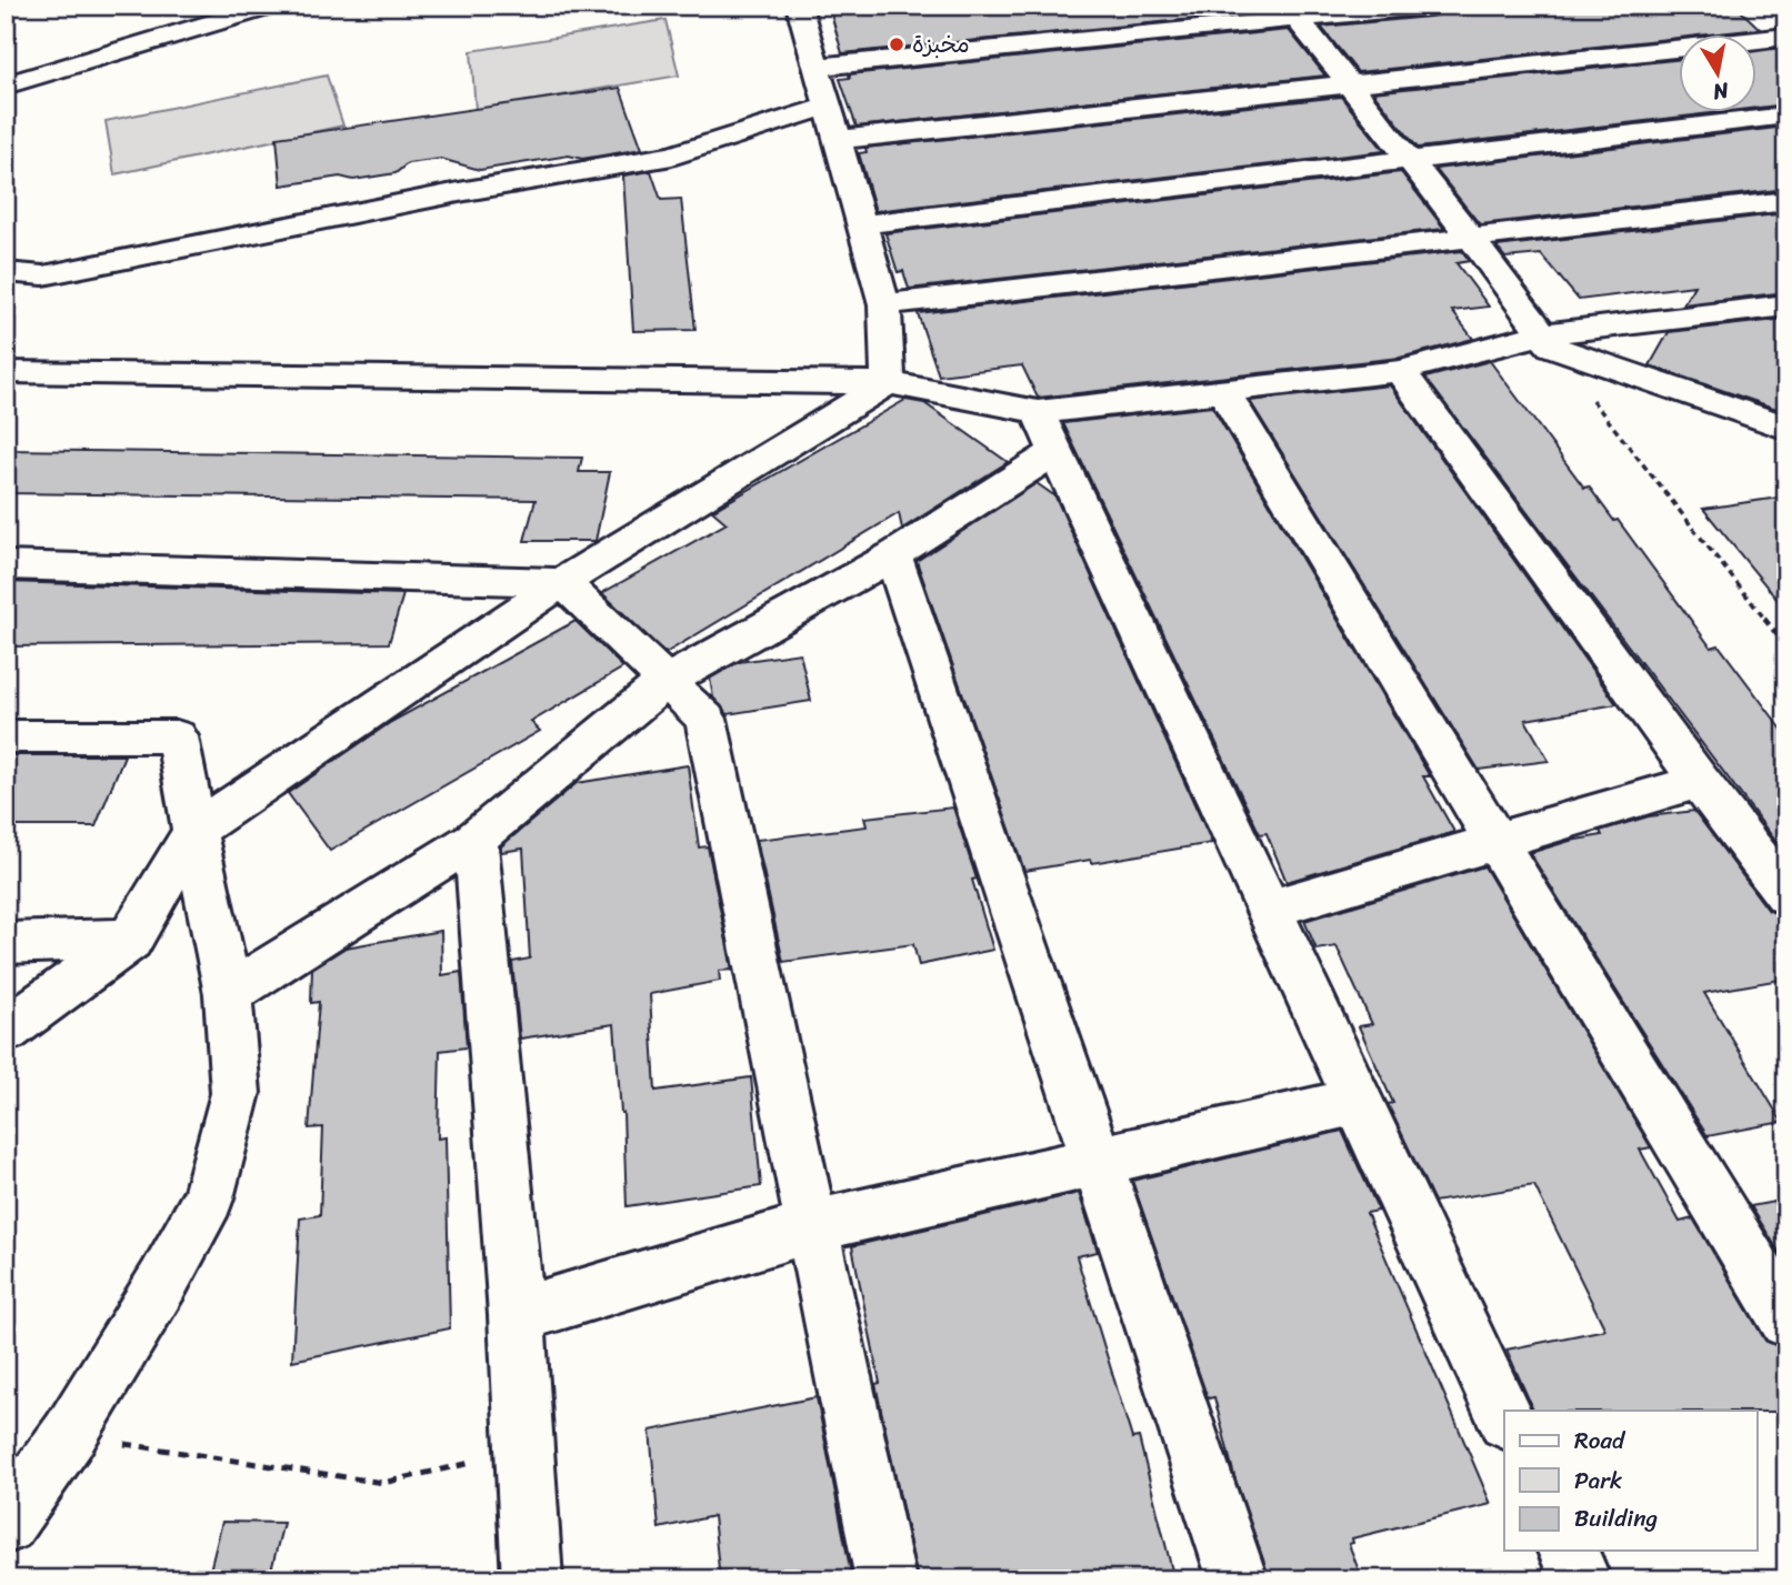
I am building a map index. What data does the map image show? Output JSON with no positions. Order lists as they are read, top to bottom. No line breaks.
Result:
{"places":["مخبزة"],"legend":["Road","Park","Building"],"north":"bottom"}
